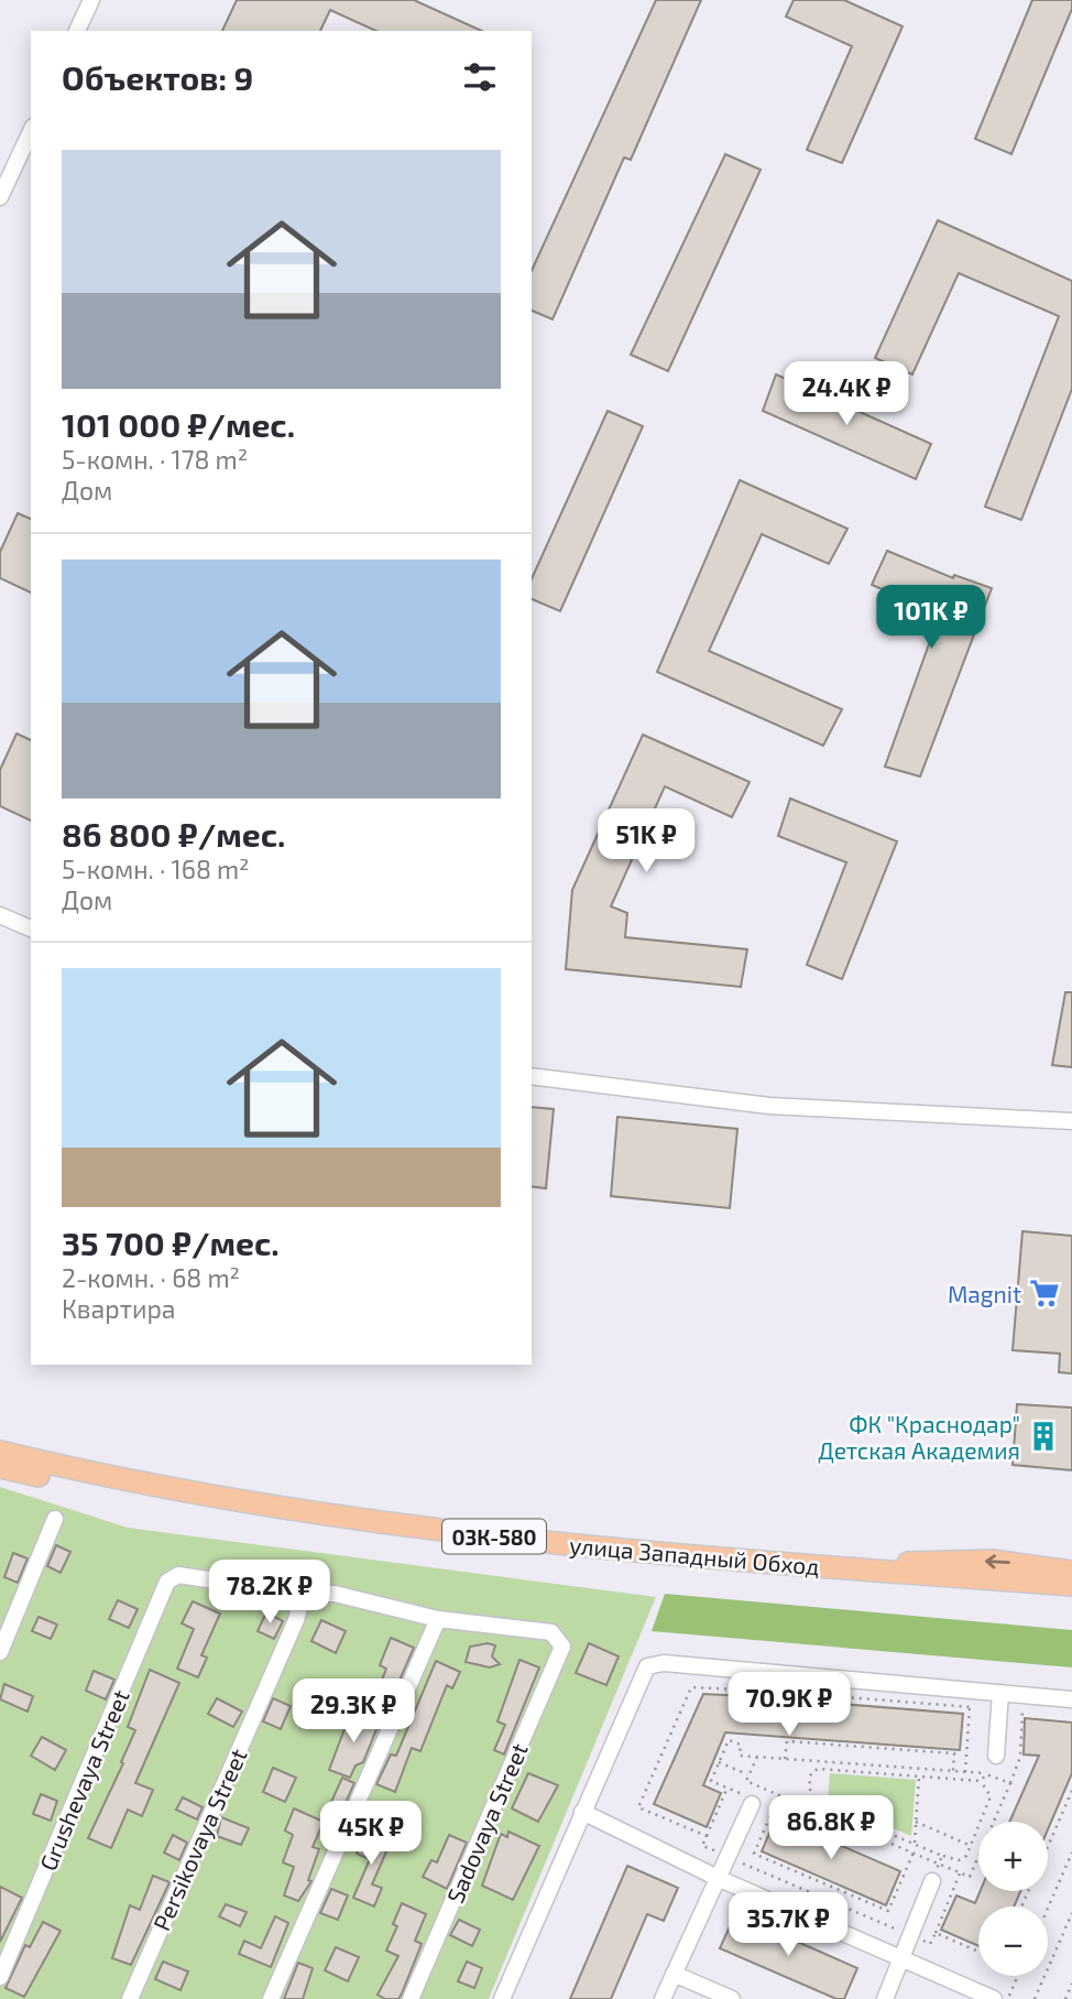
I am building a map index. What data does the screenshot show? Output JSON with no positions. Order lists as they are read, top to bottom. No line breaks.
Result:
{"streets":{"highway":["03К-580","улица Западный Обход"],"street":["Grushevaya Street","Sadovaya Street","Persikovaya Street"]},"crossings":[["Grushevaya Street","Persikovaya Street"]],"places":{"supermarket":["Magnit"],"building":["ФК \"Краснодар\" Детская Академия"]},"page":{"heading":"Объектов: 9","list":[{"name":"101 000 ₽/мес.","note":"5-комн. · 178 m² · Дом"},{"name":"86 800 ₽/мес.","note":"5-комн. · 168 m² · Дом"},{"name":"35 700 ₽/мес.","note":"2-комн. · 68 m² · Квартира"}],"price":["24.4K ₽","101K ₽","51K ₽","78.2K ₽","70.9K ₽","29.3K ₽","86.8K ₽","45K ₽","35.7K ₽"],"map_buttons":["+","−"]}}
